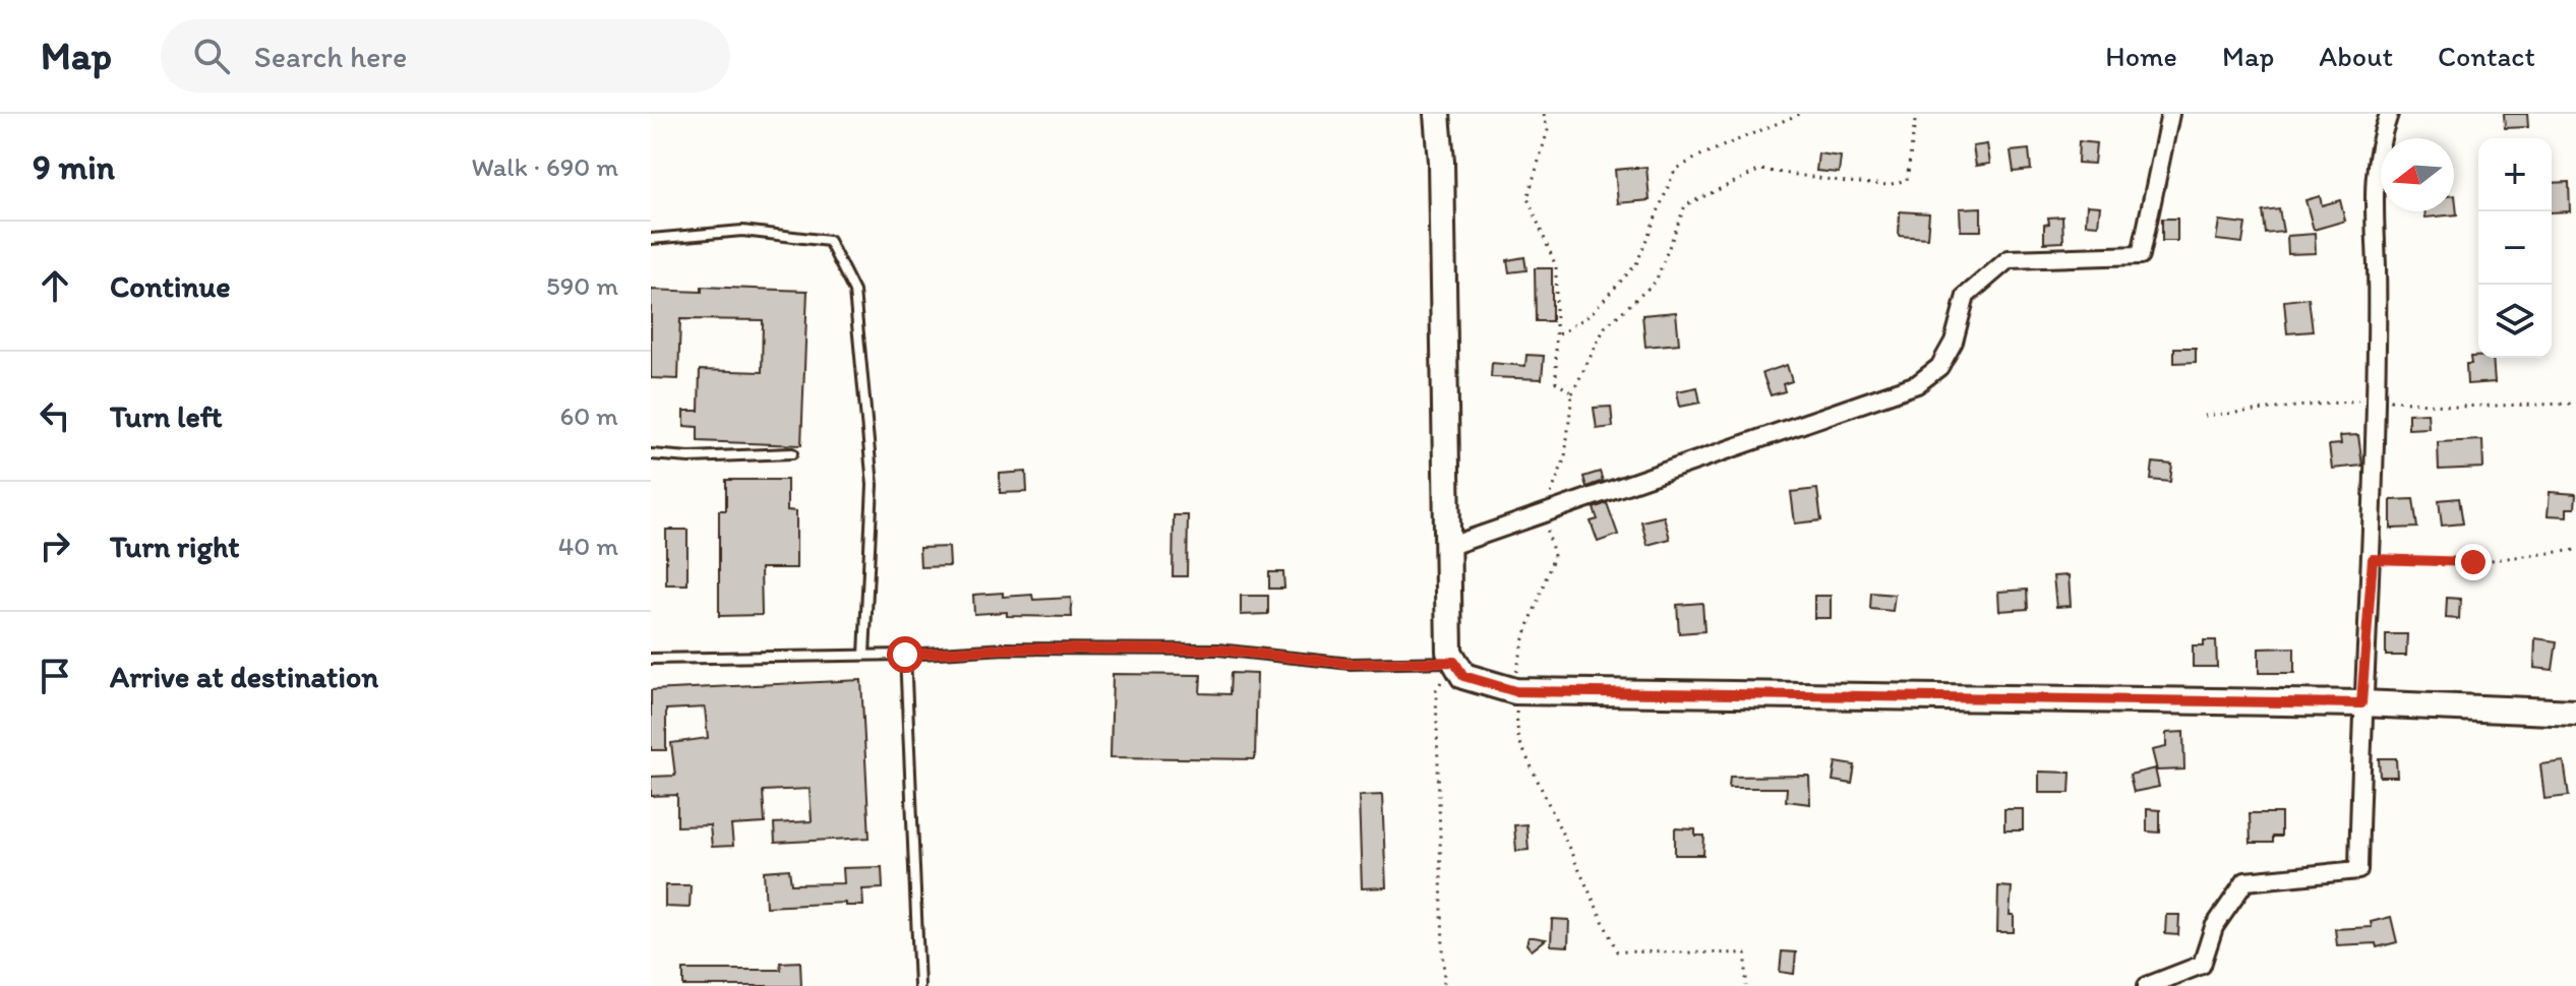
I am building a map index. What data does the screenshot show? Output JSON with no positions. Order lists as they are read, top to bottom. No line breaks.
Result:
{"north":"left","page":{"header":"Map","search":"Search here","nav":["Home","Map","About","Contact"],"heading":["9 min","Walk · 690 m"],"map_buttons":["+","−"],"list":[["Continue","590 m"],["Turn left","60 m"],["Turn right","40 m"],"Arrive at destination"]}}
